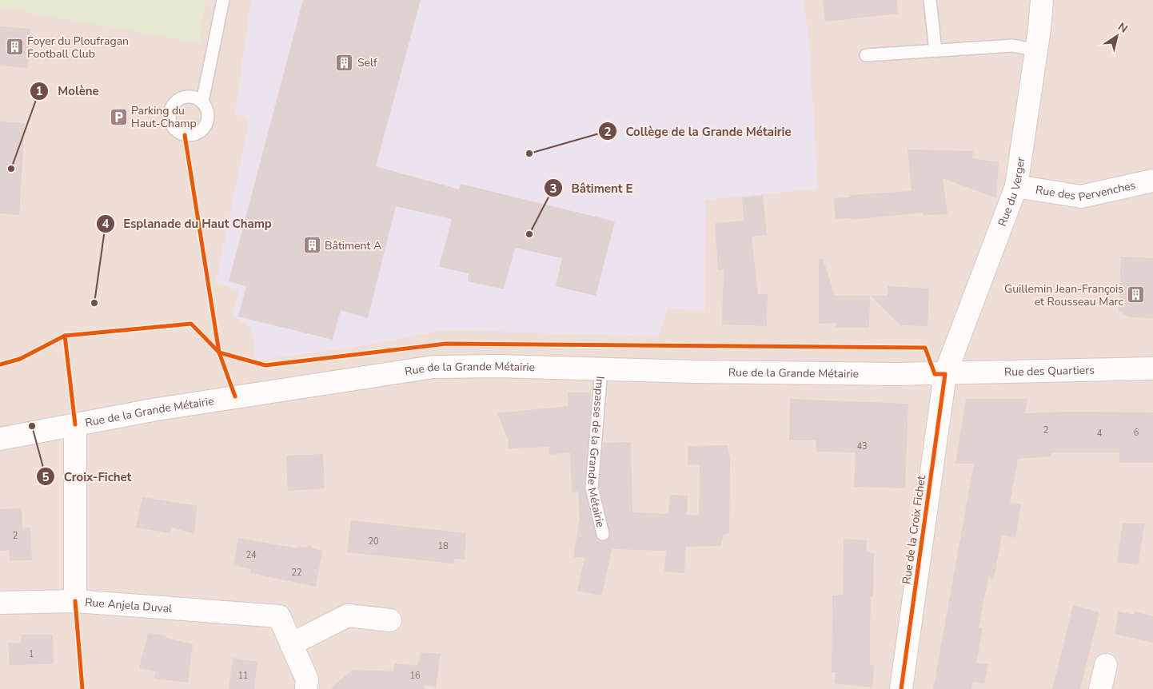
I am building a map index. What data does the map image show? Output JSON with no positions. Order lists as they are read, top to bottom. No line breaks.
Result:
{"streets":{"street":["Rue des Pervenches","Rue du Verger","Rue de la Grande Métairie","Rue des Quartiers","Rue de la Croix Fichet","Rue Anjela Duval"],"lane":["Impasse de la Grande Métairie"]},"crossings":[["Rue des Pervenches","Rue du Verger"],["Rue du Verger","Rue de la Grande Métairie"],["Rue du Verger","Rue des Quartiers"],["Rue du Verger","Rue de la Croix Fichet"],["Rue de la Grande Métairie","Rue des Quartiers"],["Rue de la Grande Métairie","Impasse de la Grande Métairie"],["Rue de la Grande Métairie","Rue de la Croix Fichet"],["Rue de la Grande Métairie","Rue Anjela Duval"],["Rue des Quartiers","Rue de la Croix Fichet"]],"places":{"building":["Foyer du Ploufragan Football Club","Self","Bâtiment A","Guillemin Jean-François et Rousseau Marc"],"parking":["Parking du Haut-Champ"],"other":["Collège de la Grande Métairie","Molène","Bâtiment E","Esplanade du Haut Champ","Croix-Fichet"]},"house_numbers":["2","6","4","43","2","20","18","24","22","1","11","16"],"north":"top right"}
